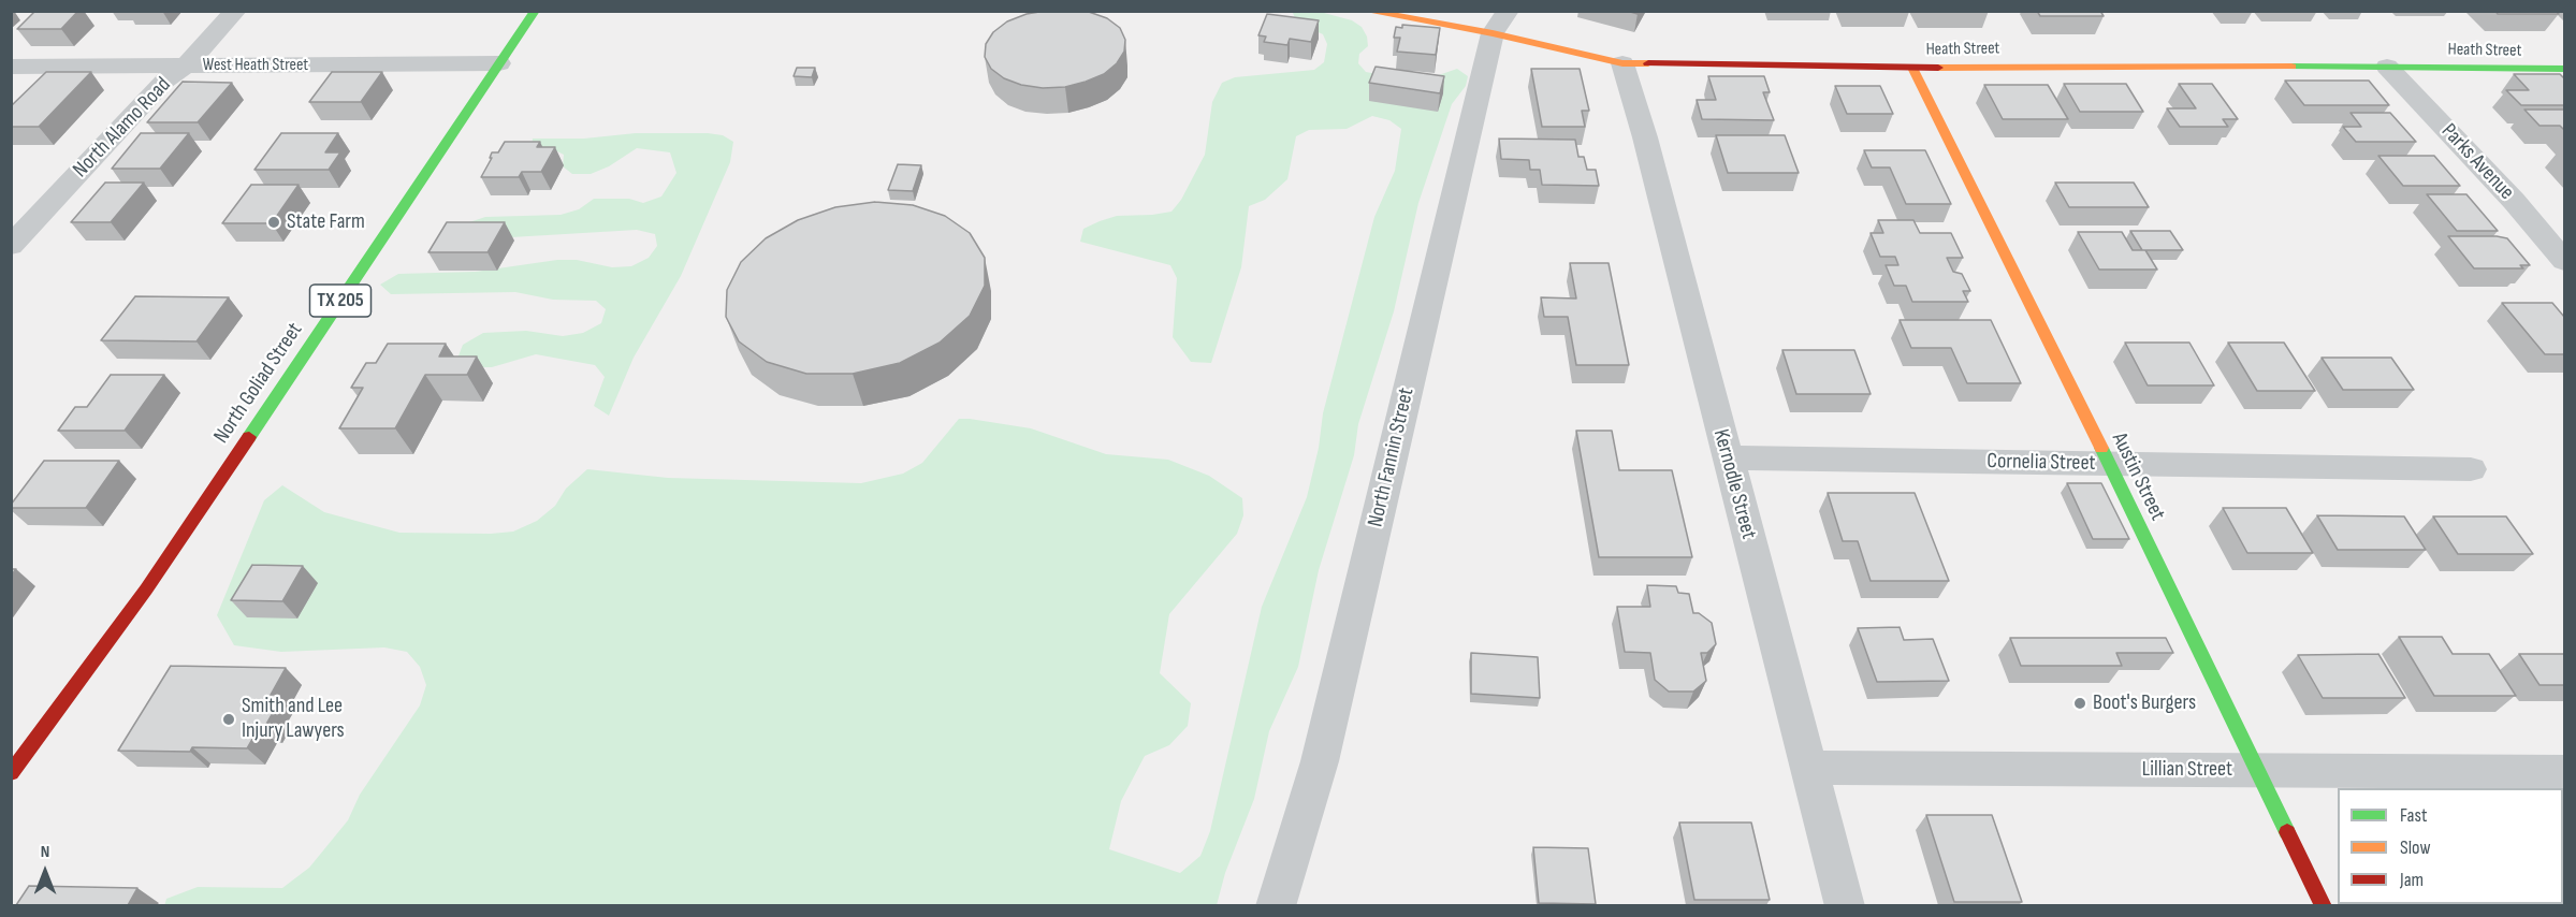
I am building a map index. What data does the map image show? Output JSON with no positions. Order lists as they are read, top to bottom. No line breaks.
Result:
{"streets":{"street":["Heath Street","West Heath Street","North Alamo Road","Parks Avenue","TX 205","North Goliad Street","North Fannin Street","Cornelia Street","Austin Street","Kernodle Street","Lillian Street"]},"crossings":[["Heath Street","Parks Avenue"],["Heath Street","North Fannin Street"],["Heath Street","Austin Street"],["Heath Street","Kernodle Street"],["West Heath Street","North Alamo Road"],["West Heath Street","North Goliad Street"],["Cornelia Street","Austin Street"],["Cornelia Street","Kernodle Street"],["Austin Street","Lillian Street"],["Kernodle Street","Lillian Street"]],"places":["State Farm","Boot's Burgers","Smith and Lee Injury Lawyers"],"legend":["Fast","Slow","Jam"],"north":"top"}
